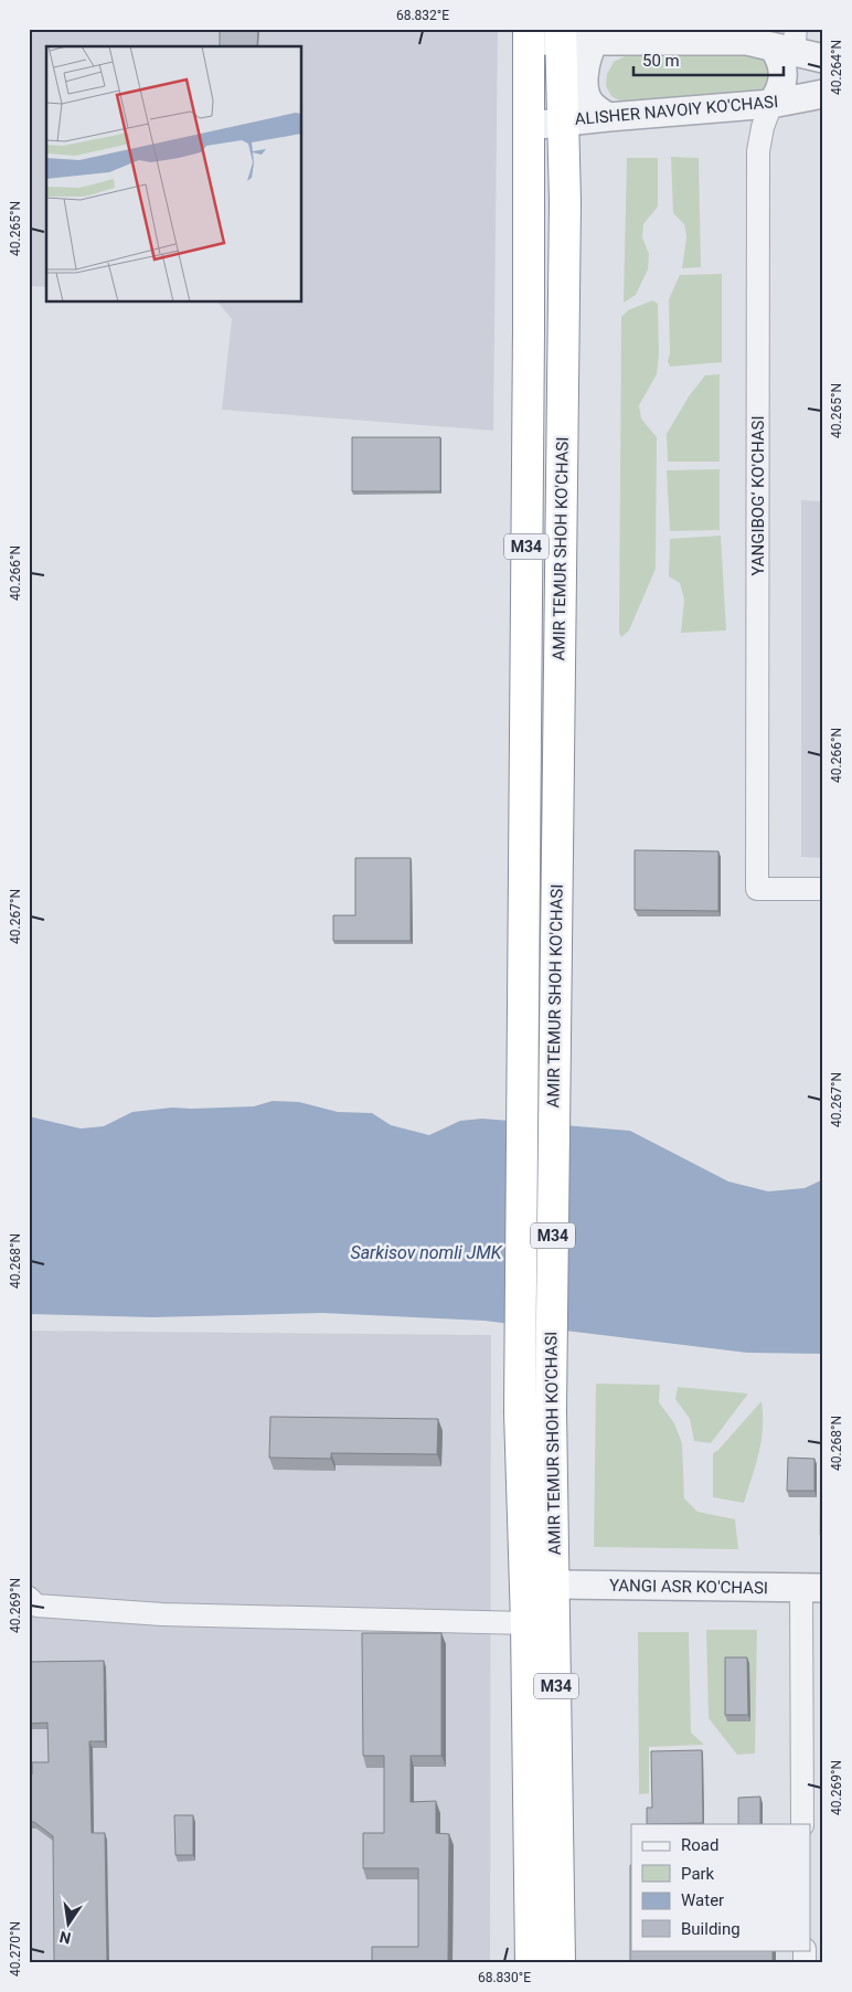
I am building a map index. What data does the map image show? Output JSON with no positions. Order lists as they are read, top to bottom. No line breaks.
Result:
{"streets":{"highway":["M34","AMIR TEMUR SHOH KO'CHASI"],"street":["ALISHER NAVOIY KO'CHASI","YANGIBOG‘ KO'CHASI","YANGI ASR KO'CHASI"]},"crossings":[["ALISHER NAVOIY KO'CHASI","YANGIBOG‘ KO'CHASI"],["ALISHER NAVOIY KO'CHASI","AMIR TEMUR SHOH KO'CHASI"],["AMIR TEMUR SHOH KO'CHASI","YANGI ASR KO'CHASI"]],"water":["Sarkisov nomli JMK"],"legend":["Road","Park","Water","Building"],"scale_bar":"50 m","north":"bottom","coordinates":["68.832°E","40.264°N","40.265°N","40.266°N","40.267°N","40.268°N","40.269°N","40.270°N","68.830°E"]}
